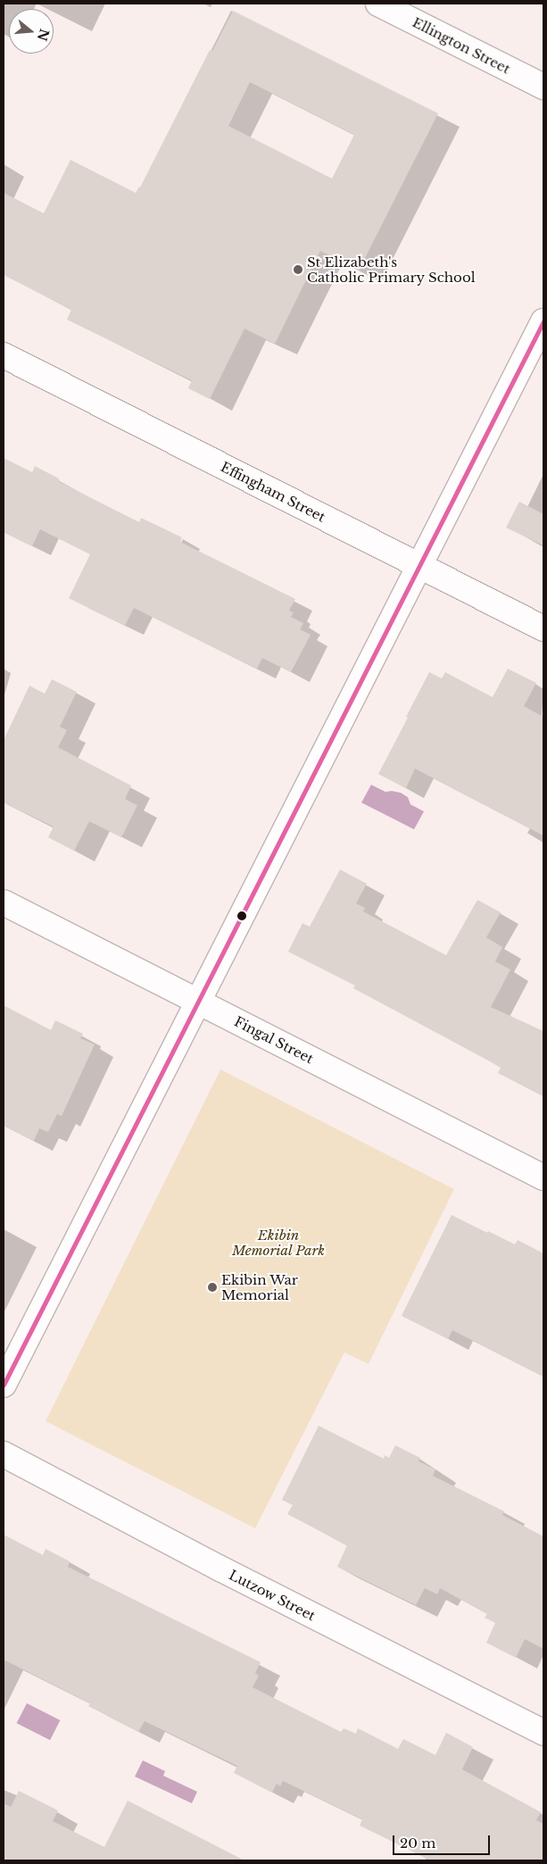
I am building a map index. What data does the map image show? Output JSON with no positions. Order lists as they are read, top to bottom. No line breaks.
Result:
{"streets":{"street":["Ellington Street","Effingham Street","Fingal Street","Lutzow Street"]},"parks":["Ekibin Memorial Park"],"places":["St Elizabeth's Catholic Primary School","Ekibin War Memorial"],"scale_bar":"20 m","north":"right"}
